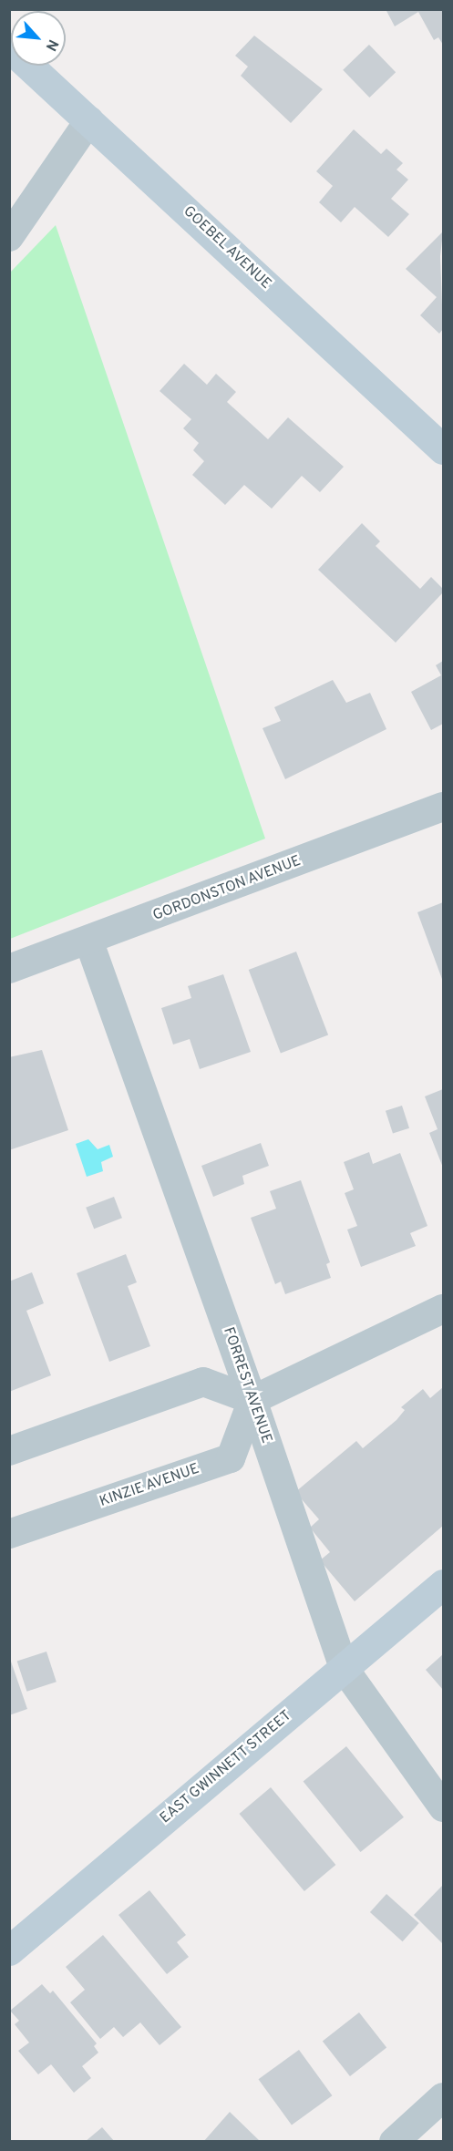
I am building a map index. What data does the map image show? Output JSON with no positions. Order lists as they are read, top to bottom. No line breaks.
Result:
{"streets":{"street":["GOEBEL AVENUE","GORDONSTON AVENUE","FORREST AVENUE","KINZIE AVENUE","EAST GWINNETT STREET"]},"crossings":[["GORDONSTON AVENUE","FORREST AVENUE"],["FORREST AVENUE","KINZIE AVENUE"],["FORREST AVENUE","EAST GWINNETT STREET"]],"north":"bottom right"}
